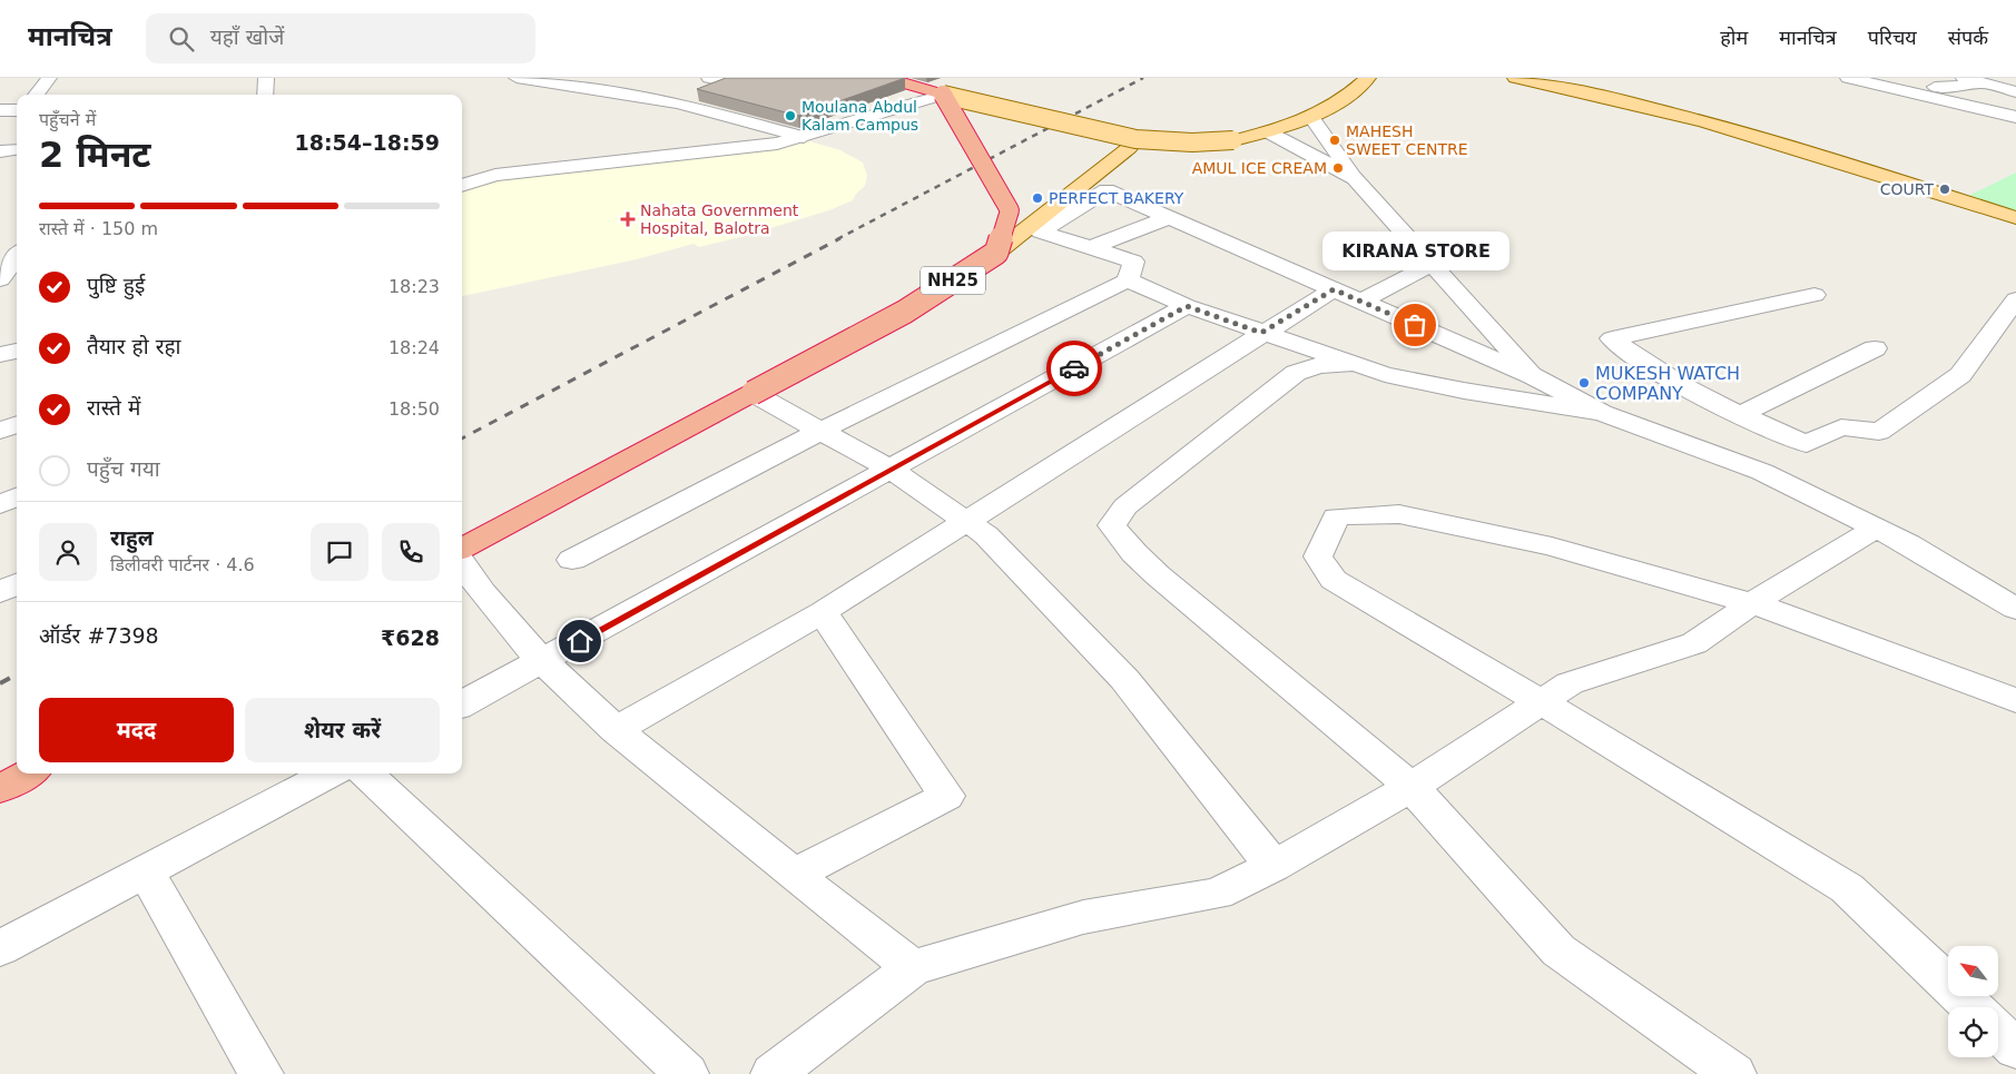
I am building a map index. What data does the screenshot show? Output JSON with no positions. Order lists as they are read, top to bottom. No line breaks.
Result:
{"streets":{"highway":["NH25"]},"places":{"other":["Moulana Abdul Kalam Campus","MAHESH SWEET CENTRE","AMUL ICE CREAM","COURT","PERFECT BAKERY","KIRANA STORE","MUKESH WATCH COMPANY"],"health":["Nahata Government Hospital, Balotra"]},"north":"top left","page":{"header":"मानचित्र","search":"यहाँ खोजें","nav":["होम","मानचित्र","परिचय","संपर्क"],"heading":["2 मिनट","पहुँचने में","18:54–18:59"],"panel":["राहुल","डिलीवरी पार्टनर · 4.6","ऑर्डर #7398","₹628"],"bar":"रास्ते में · 150 m","bubble":"KIRANA STORE","list":[["पुष्टि हुई","18:23"],["तैयार हो रहा","18:24"],["रास्ते में","18:50"],"पहुँच गया"],"buttons":["मदद","शेयर करें"]}}
